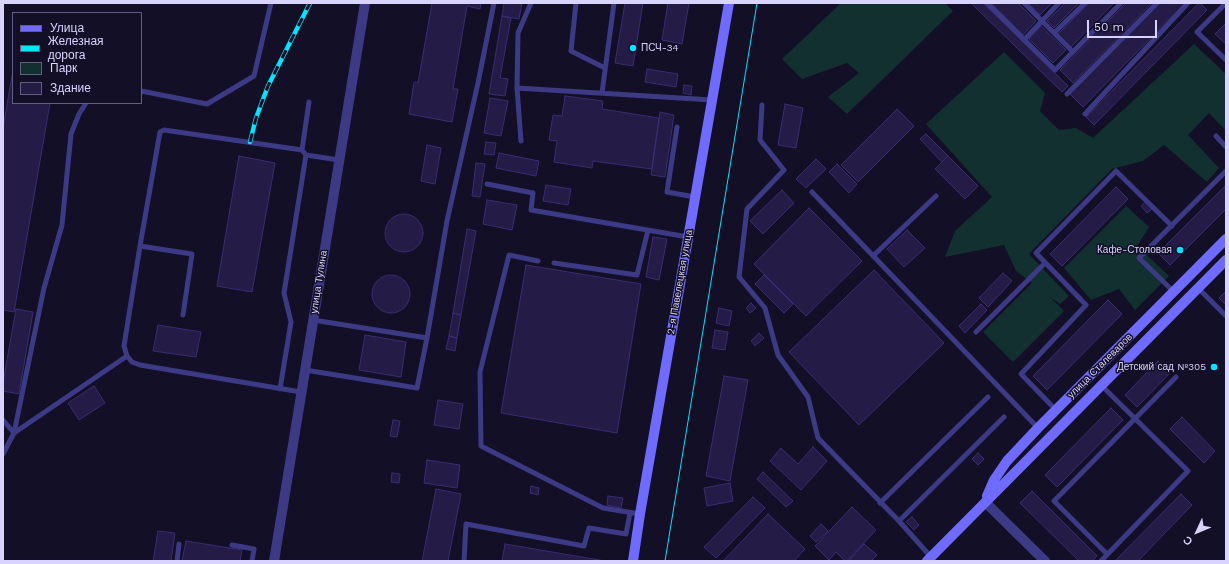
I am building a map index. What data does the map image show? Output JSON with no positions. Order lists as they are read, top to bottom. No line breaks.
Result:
{"streets":{"street":["улица Тулина","2-я Павелецкая улица","улица Сталеваров"]},"places":["ПСЧ-34","Кафе-Столовая","Детский сад №305"],"legend":["Улица","Железная дорога","Парк","Здание"],"scale_bar":"50 m","north":"bottom left"}
